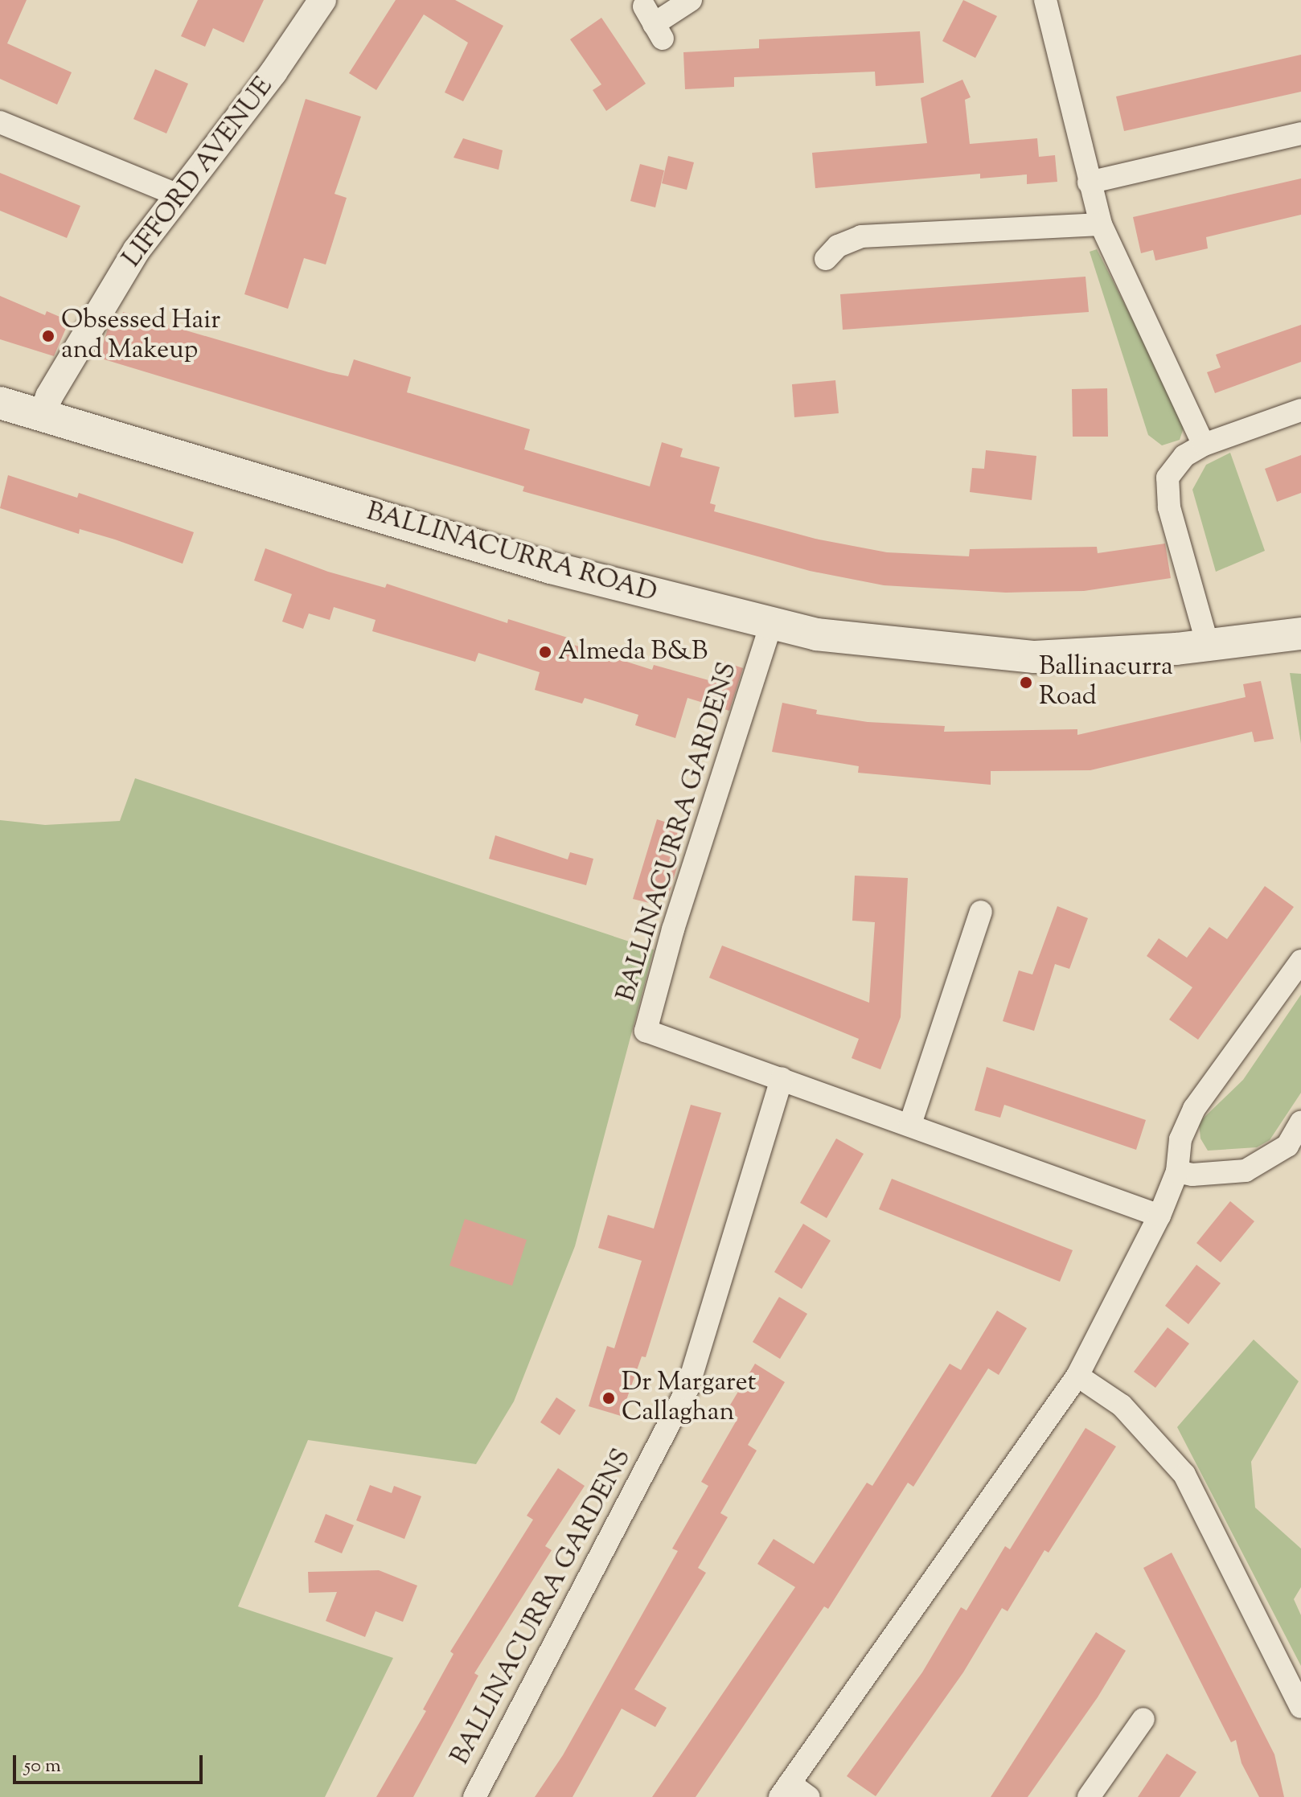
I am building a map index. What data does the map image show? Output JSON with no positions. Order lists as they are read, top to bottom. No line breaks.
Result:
{"streets":{"main road":["BALLINACURRA ROAD"],"street":["LIFFORD AVENUE","BALLINACURRA GARDENS"]},"crossings":[["LIFFORD AVENUE","BALLINACURRA ROAD"],["BALLINACURRA ROAD","BALLINACURRA GARDENS"]],"places":["Obsessed Hair and Makeup","Almeda B&B","Ballinacurra Road","Dr Margaret Callaghan"],"scale_bar":"50 m"}
